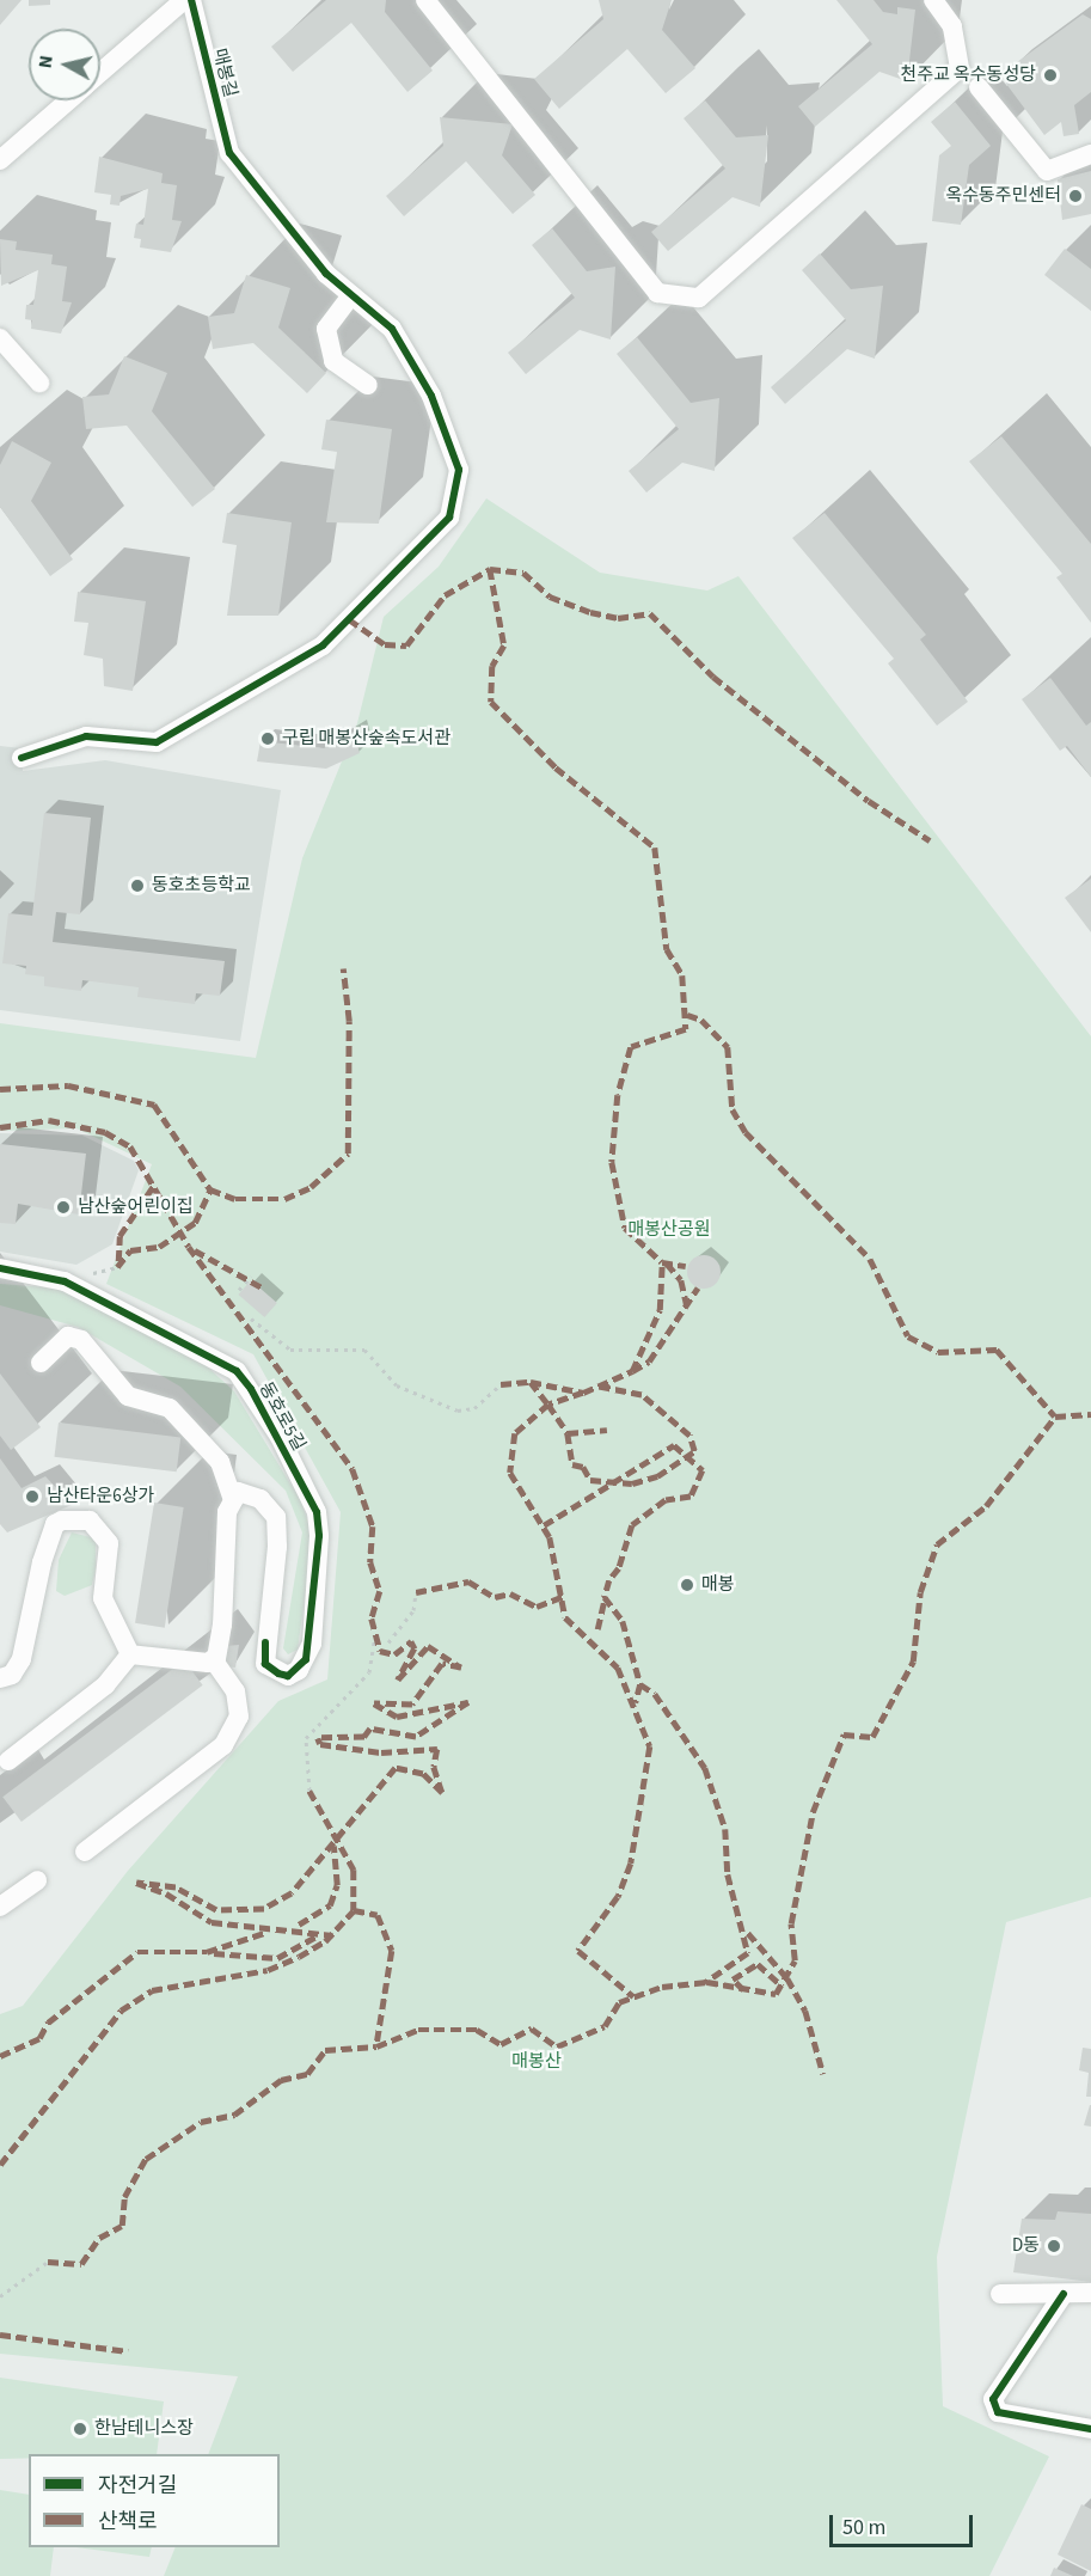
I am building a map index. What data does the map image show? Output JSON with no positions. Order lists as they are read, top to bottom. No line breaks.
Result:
{"streets":{"street":["매봉길","동호로5길"]},"parks":["매봉산공원","매봉산"],"places":["천주교 옥수동성당","옥수동주민센터","구립 매봉산숲속도서관","동호초등학교","남산숲어린이집","남산타운6상가","매봉","D동","한남테니스장"],"legend":["자전거길","산책로"],"scale_bar":"50 m","north":"left"}
